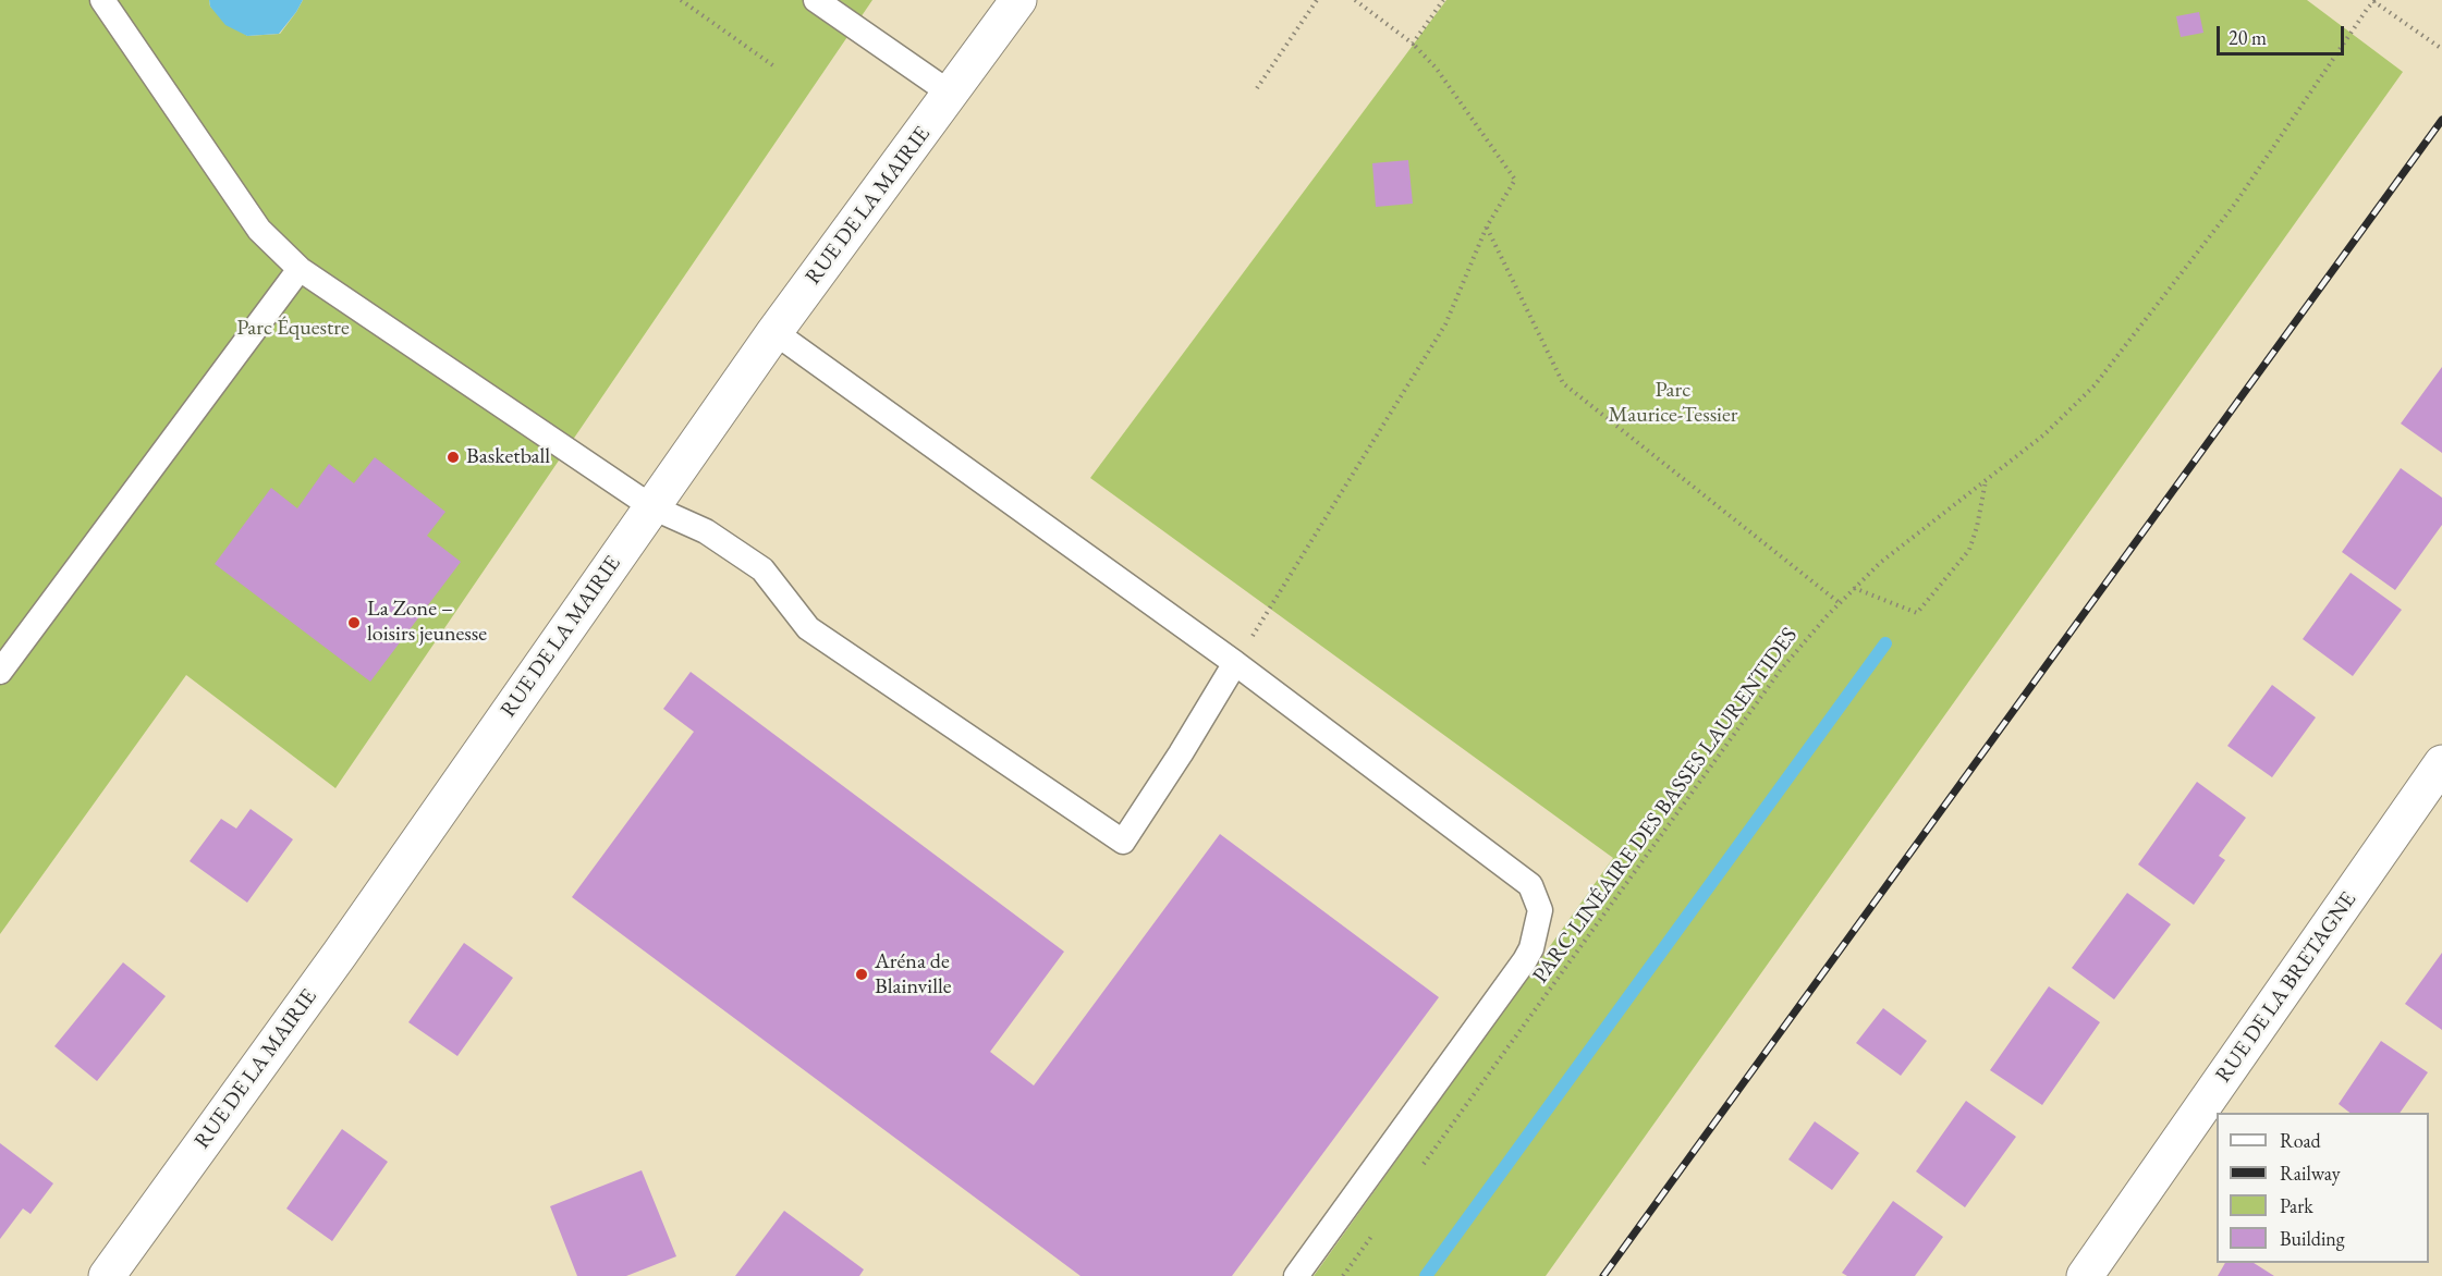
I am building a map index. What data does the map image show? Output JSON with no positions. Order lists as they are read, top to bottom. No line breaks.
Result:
{"streets":{"street":["RUE DE LA MAIRIE","RUE DE LA BRETAGNE"],"path":["PARC LINÉAIRE DES BASSES LAURENTIDES"]},"parks":["Parc Équestre","Parc Maurice-Tessier"],"places":["Basketball","La Zone – loisirs jeunesse","Aréna de Blainville"],"legend":["Road","Railway","Park","Building"],"scale_bar":"20 m"}
